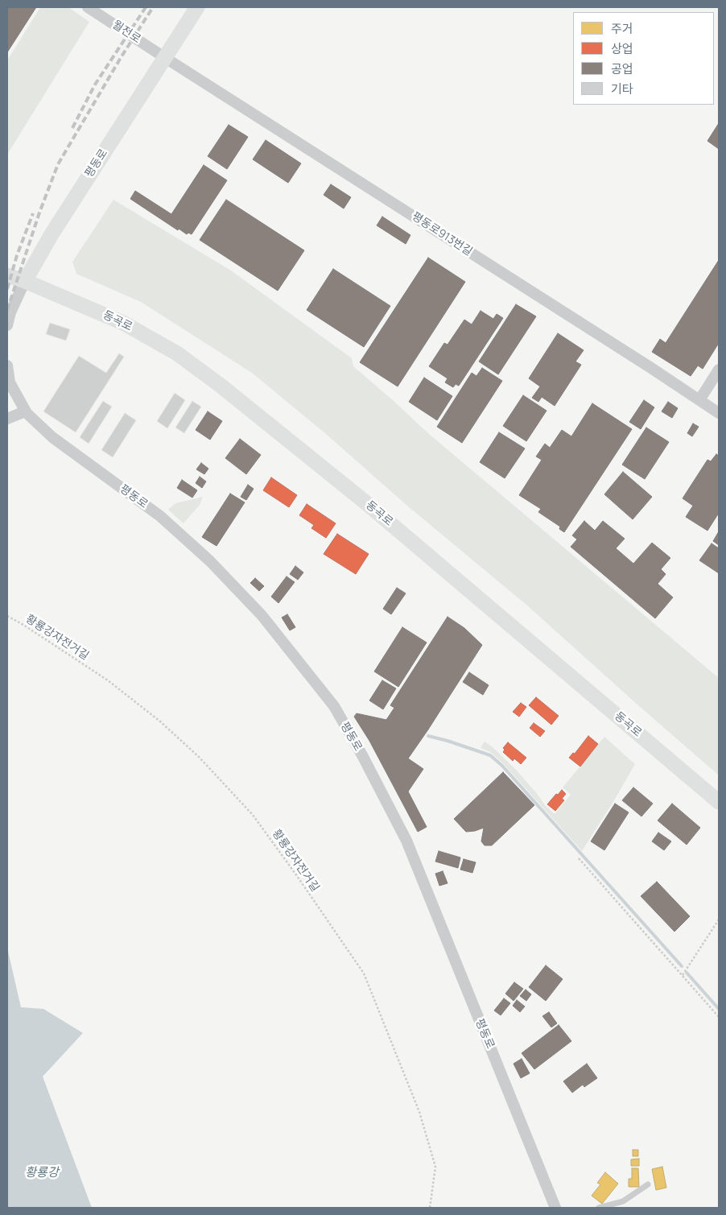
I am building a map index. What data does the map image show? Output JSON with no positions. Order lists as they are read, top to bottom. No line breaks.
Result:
{"streets":{"main road":["평동로","동곡로"],"street":["월전로","평동로913번길"],"path":["황룡강자전거길"]},"crossings":[["월전로","평동로"],["월전로","평동로913번길"],["평동로","평동로913번길"],["평동로","동곡로"]],"water":["황룡강"],"legend":["주거","상업","공업","기타"]}
